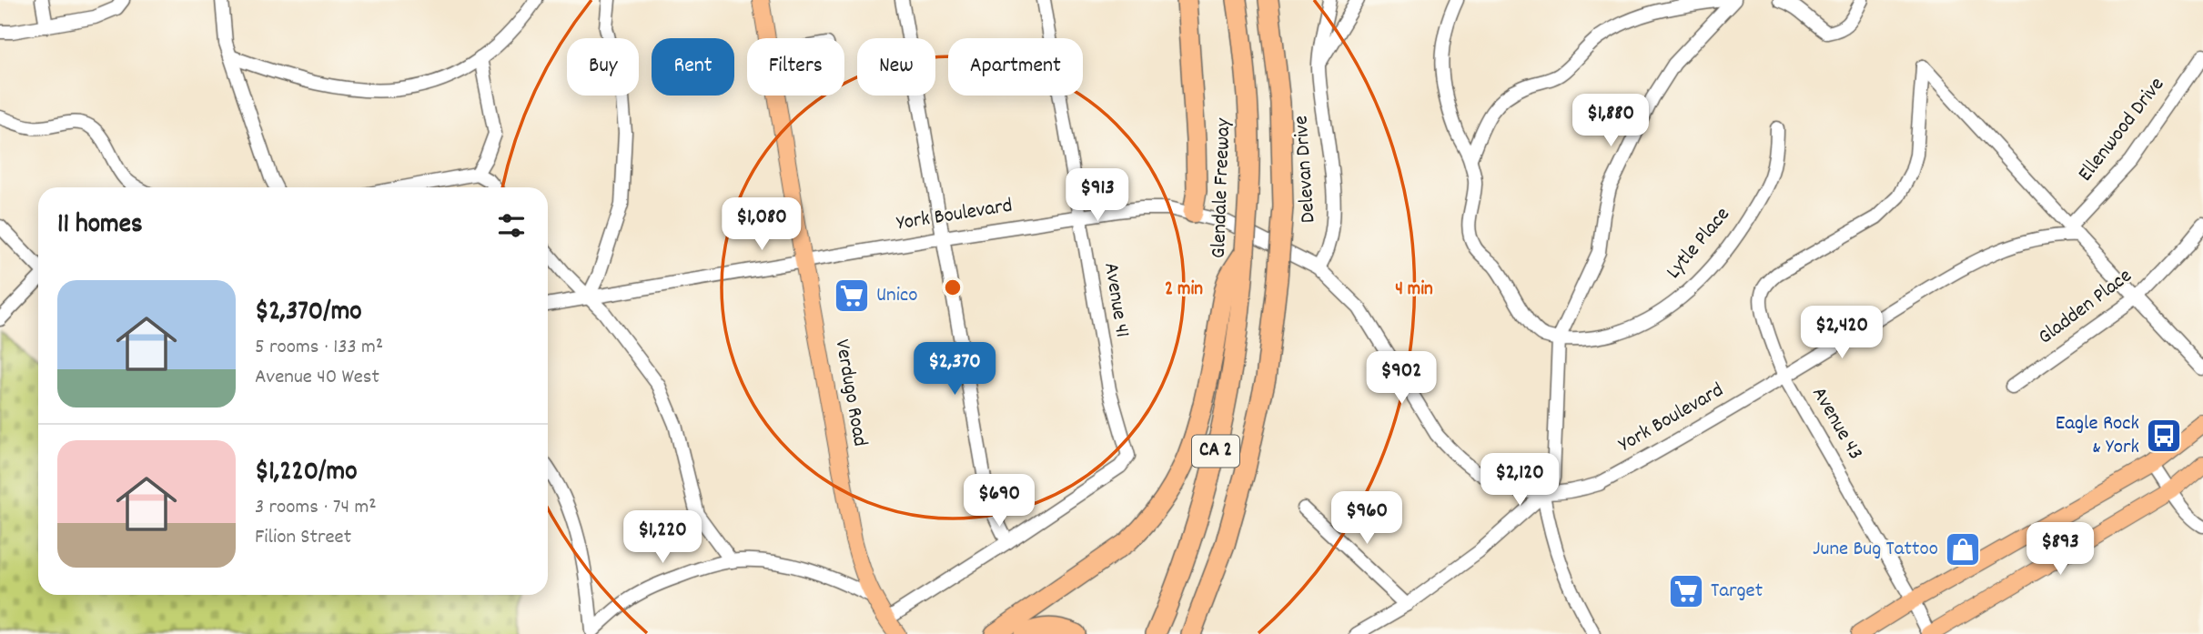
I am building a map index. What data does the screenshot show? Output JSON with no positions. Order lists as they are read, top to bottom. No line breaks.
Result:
{"streets":{"highway":["Glendale Freeway","CA 2"],"main road":["Verdugo Road"],"street":["Ellenwood Drive","Delevan Drive","York Boulevard","Lytle Place","Avenue 41","Gladden Place","Avenue 43"]},"crossings":[["Ellenwood Drive","York Boulevard"],["Ellenwood Drive","Avenue 43"],["Delevan Drive","York Boulevard"],["York Boulevard","Avenue 41"],["York Boulevard","Verdugo Road"],["York Boulevard","Avenue 43"]],"places":{"supermarket":["Unico","Target"],"bus stop":["Eagle Rock & York"],"shop":["June Bug Tattoo"]},"page":{"chip":["Buy","Rent","Filters","New","Apartment"],"price":["$1,880","$913","$1,080","$2,420","$2,370","$902","$2,120","$690","$960","$1,220","$893"],"heading":"11 homes","list":[{"name":"$2,370/mo","note":"5 rooms · 133 m² · Avenue 40 West"},{"name":"$1,220/mo","note":"3 rooms · 74 m² · Filion Street"}]},"rings":["2 min","4 min"]}
